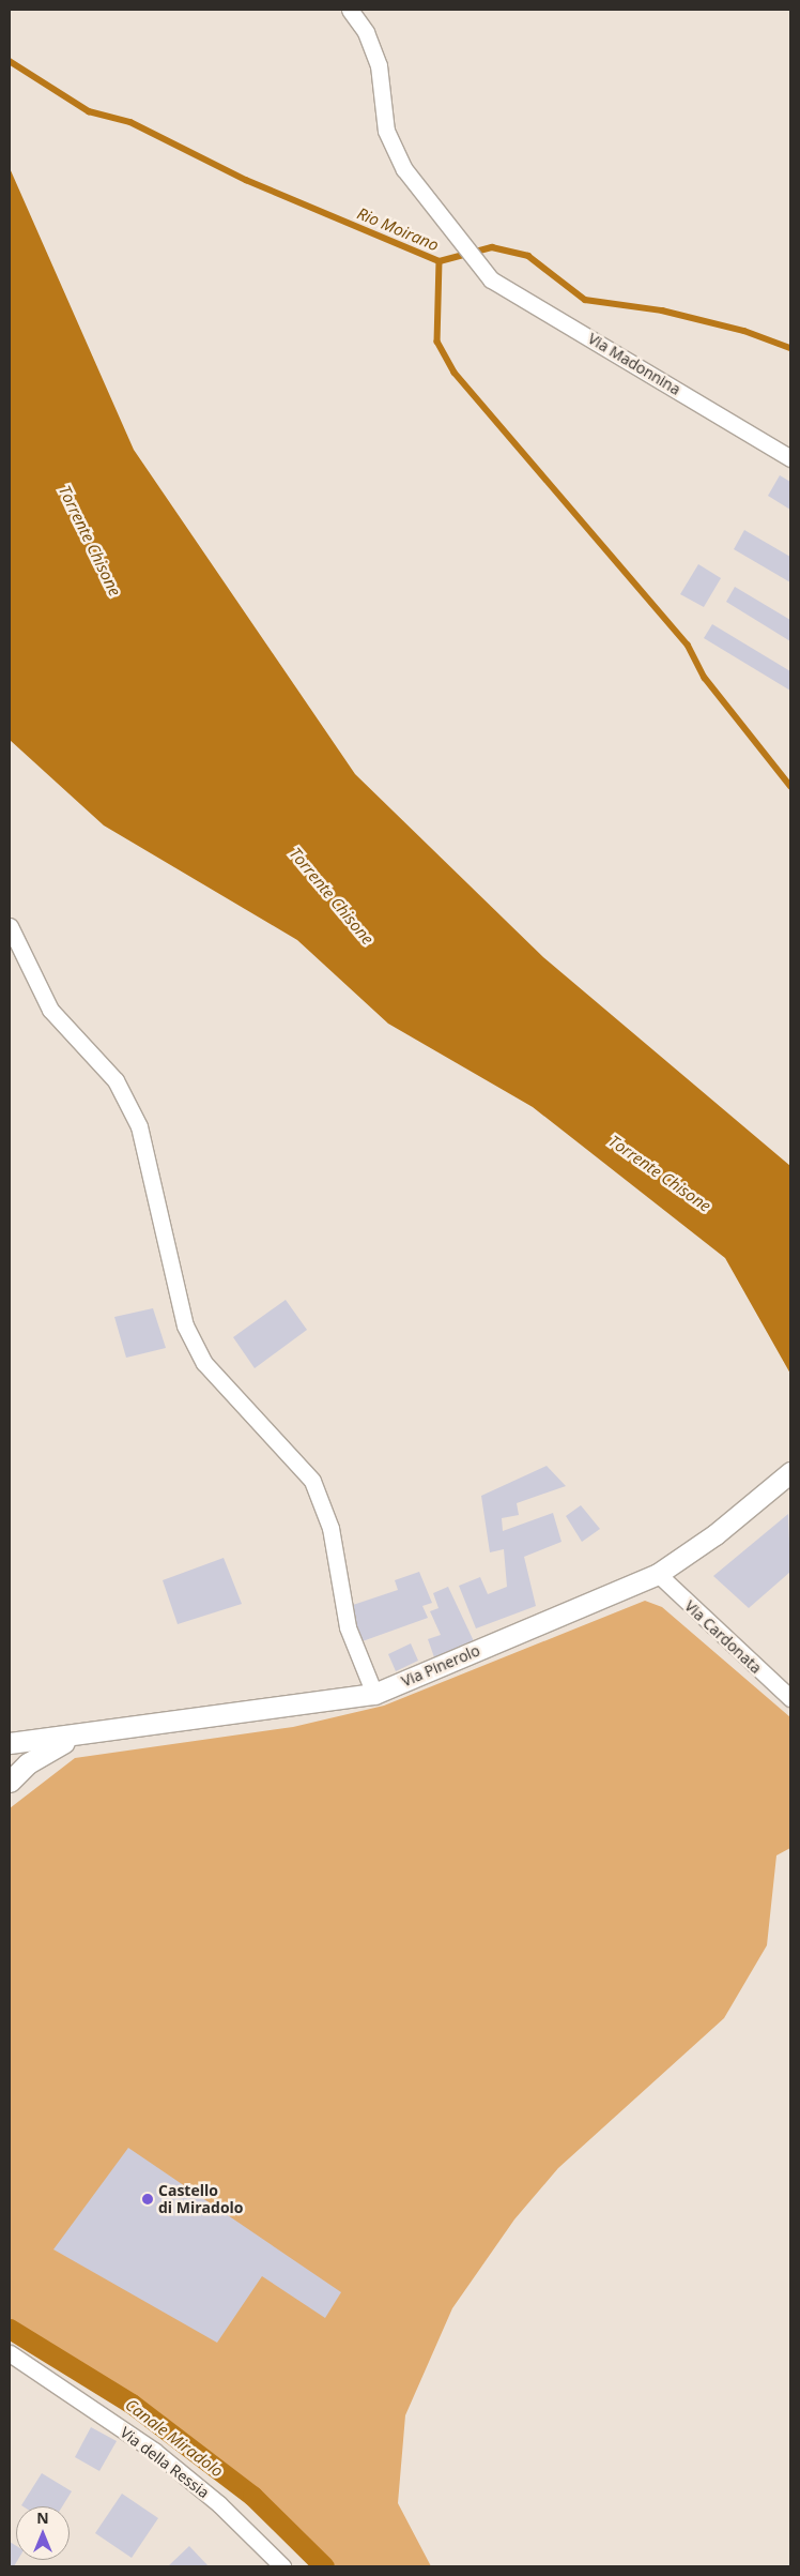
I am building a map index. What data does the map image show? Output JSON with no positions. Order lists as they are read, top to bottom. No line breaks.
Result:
{"streets":{"street":["Via Madonnina","Via Cardonata","Via Pinerolo","Via della Ressia"]},"crossings":[["Via Cardonata","Via Pinerolo"]],"water":["Rio Moirano","Torrente Chisone","Canale Miradolo"],"places":["Castello di Miradolo"],"north":"top"}
